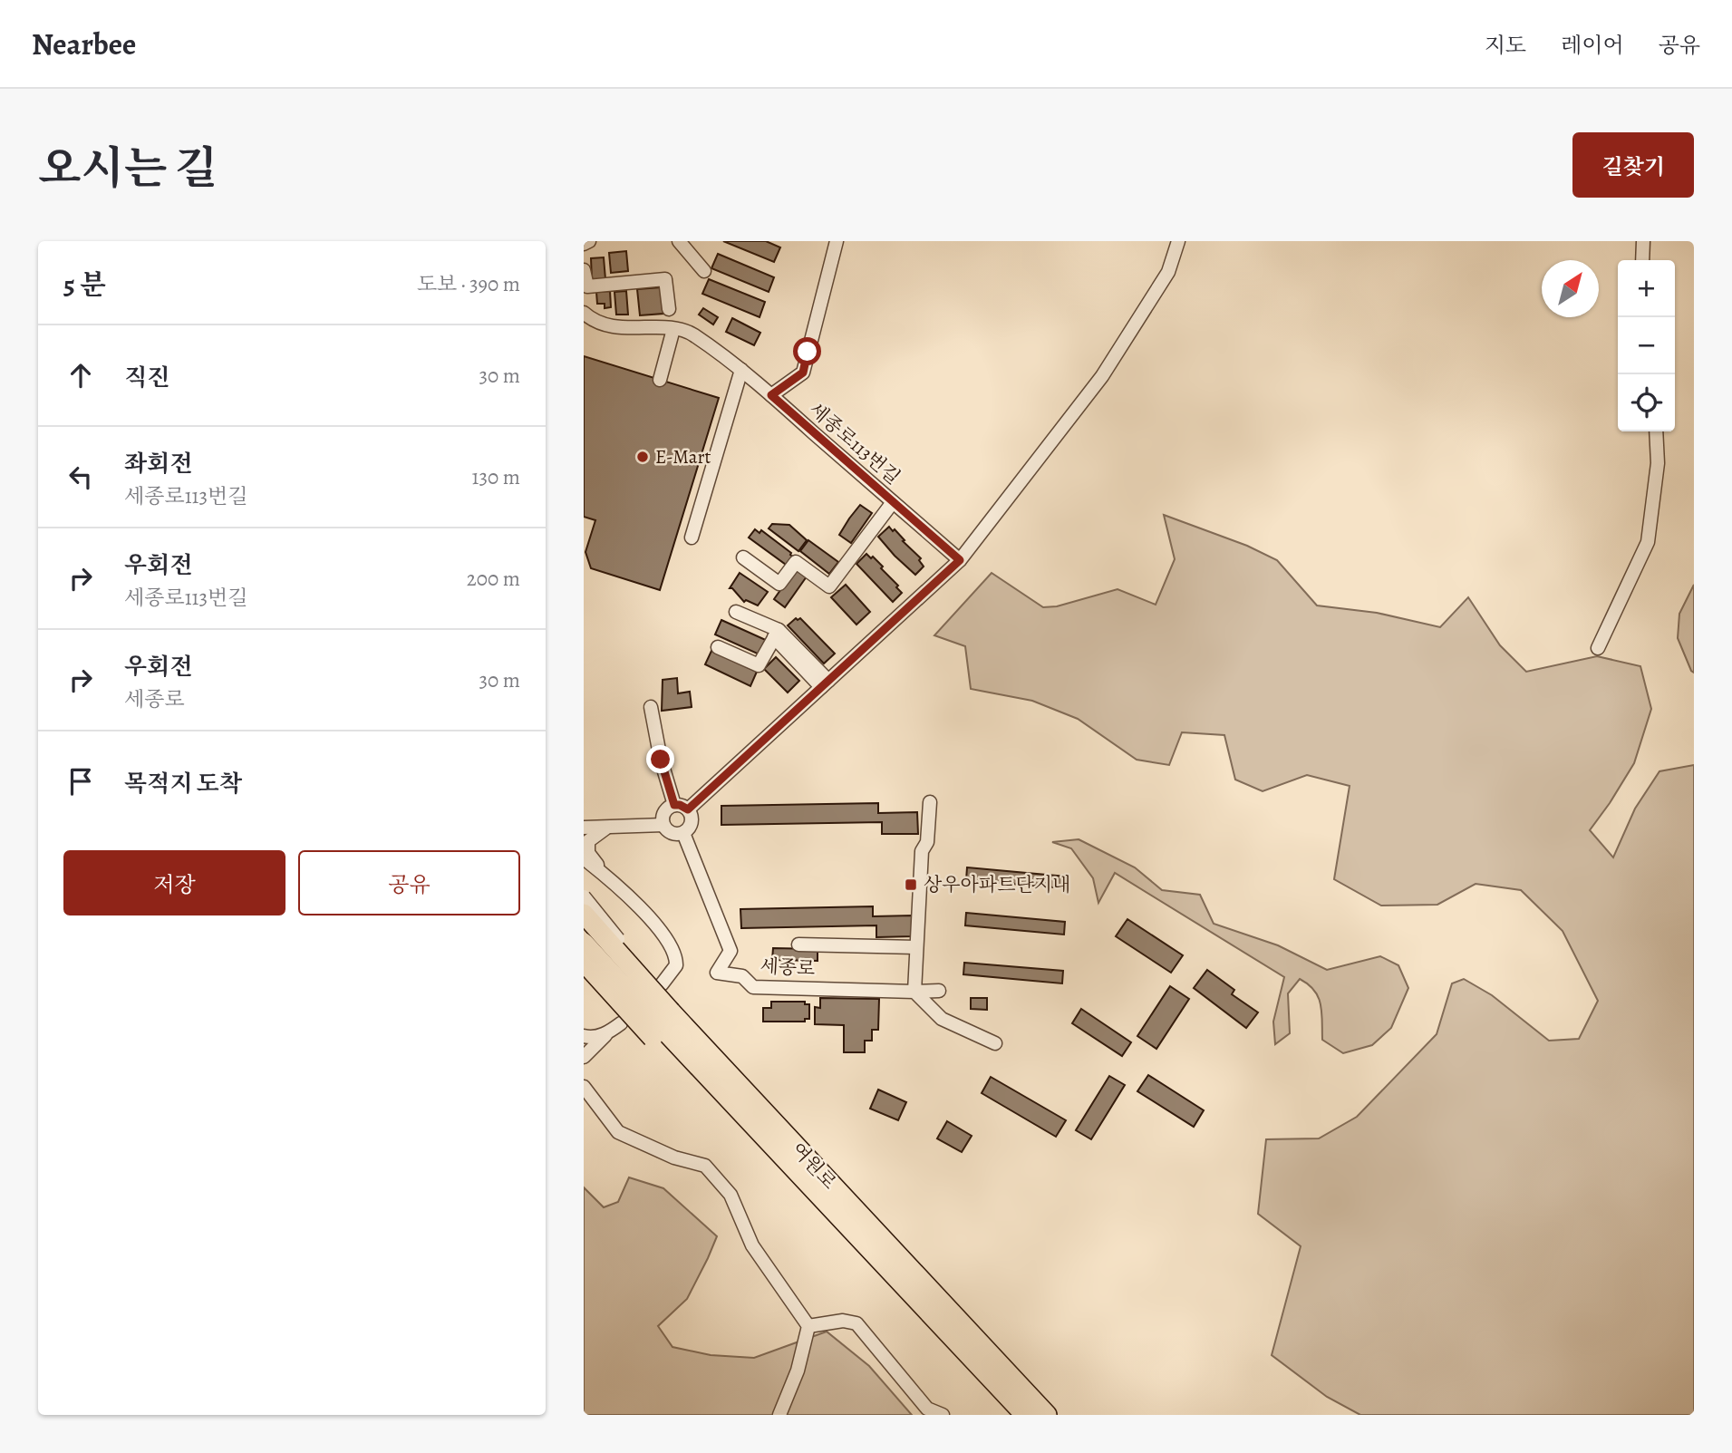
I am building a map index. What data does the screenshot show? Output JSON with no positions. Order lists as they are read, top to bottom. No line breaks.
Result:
{"streets":{"highway":["여원로"],"street":["세종로113번길","세종로"]},"places":{"other":["E-Mart"],"transit":["상우아파트단지내"]},"north":"top right","page":{"header":"Nearbee","nav":["지도","레이어","공유"],"title":"오시는 길","buttons":["길찾기",["저장","공유"]],"heading":["5 분","도보 · 390 m"],"map_buttons":["+","−"],"list":[["직진","30 m"],["좌회전","세종로113번길","130 m"],["우회전","세종로113번길","200 m"],["우회전","세종로","30 m"],"목적지 도착"]}}
